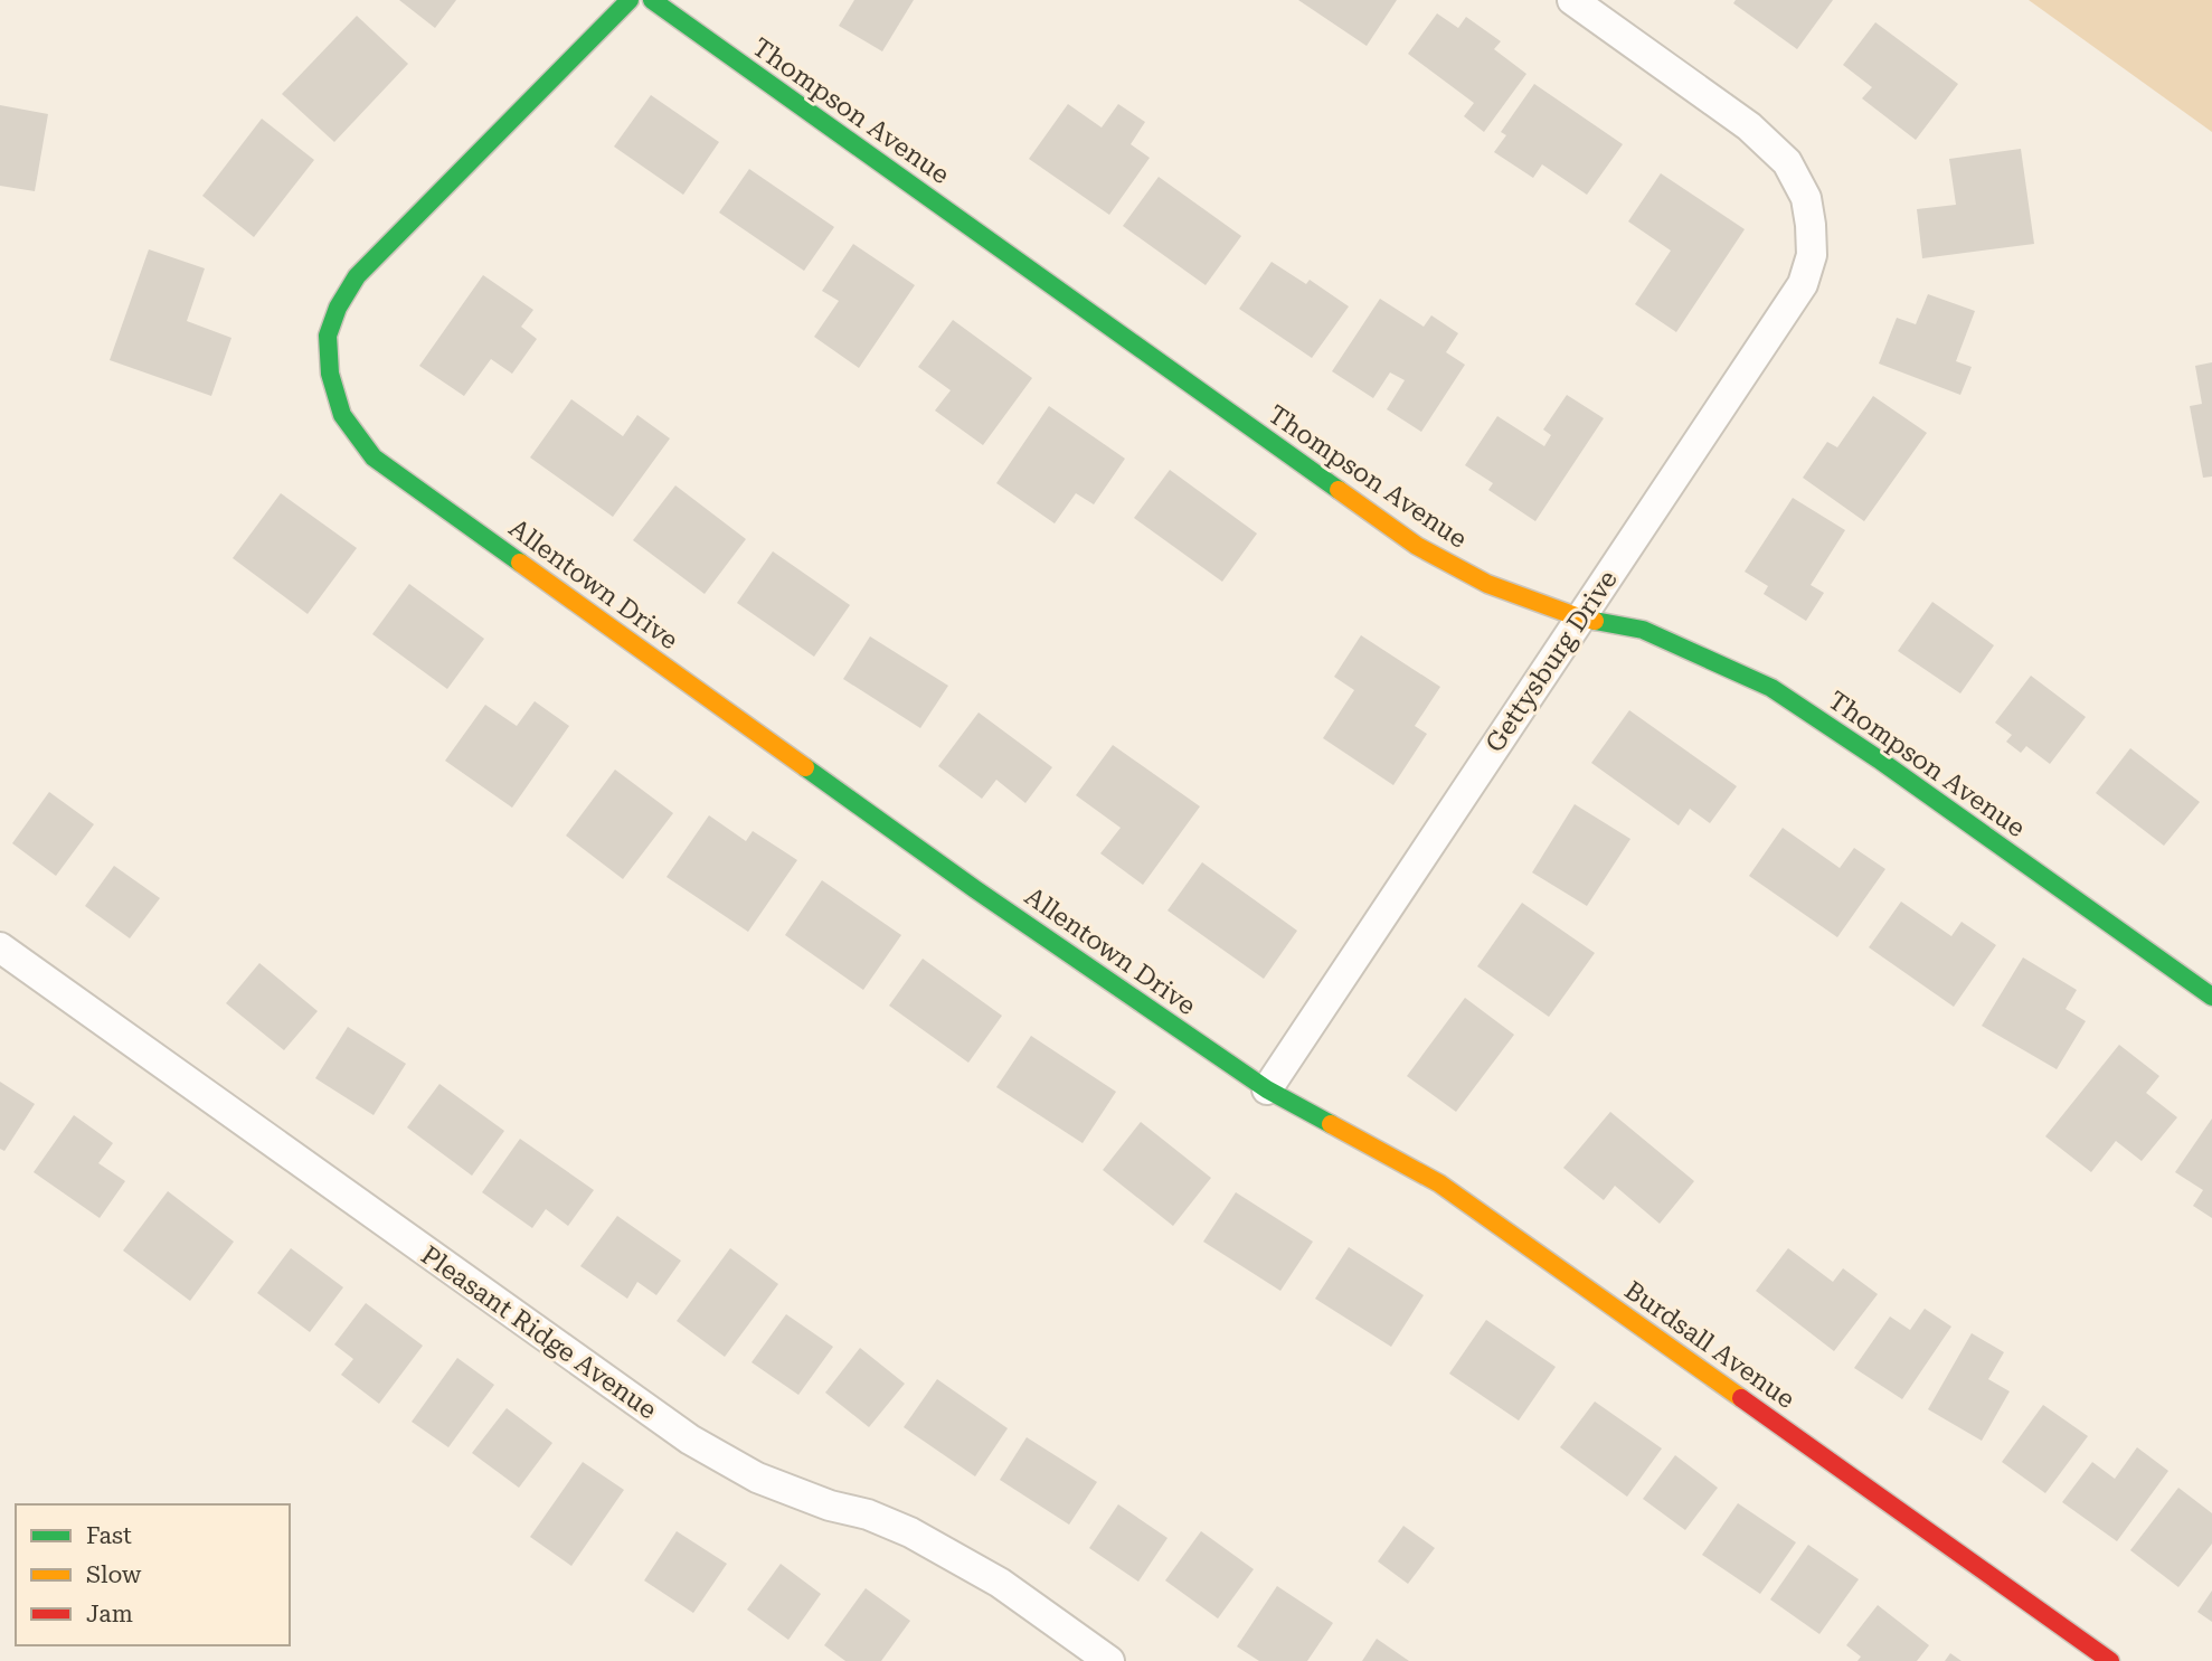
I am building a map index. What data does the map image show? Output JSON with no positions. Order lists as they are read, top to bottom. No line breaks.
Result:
{"streets":{"street":["Thompson Avenue","Allentown Drive","Gettysburg Drive","Pleasant Ridge Avenue","Burdsall Avenue"]},"crossings":[["Thompson Avenue","Gettysburg Drive"],["Allentown Drive","Gettysburg Drive"],["Allentown Drive","Burdsall Avenue"],["Gettysburg Drive","Burdsall Avenue"]],"legend":["Fast","Slow","Jam"]}
